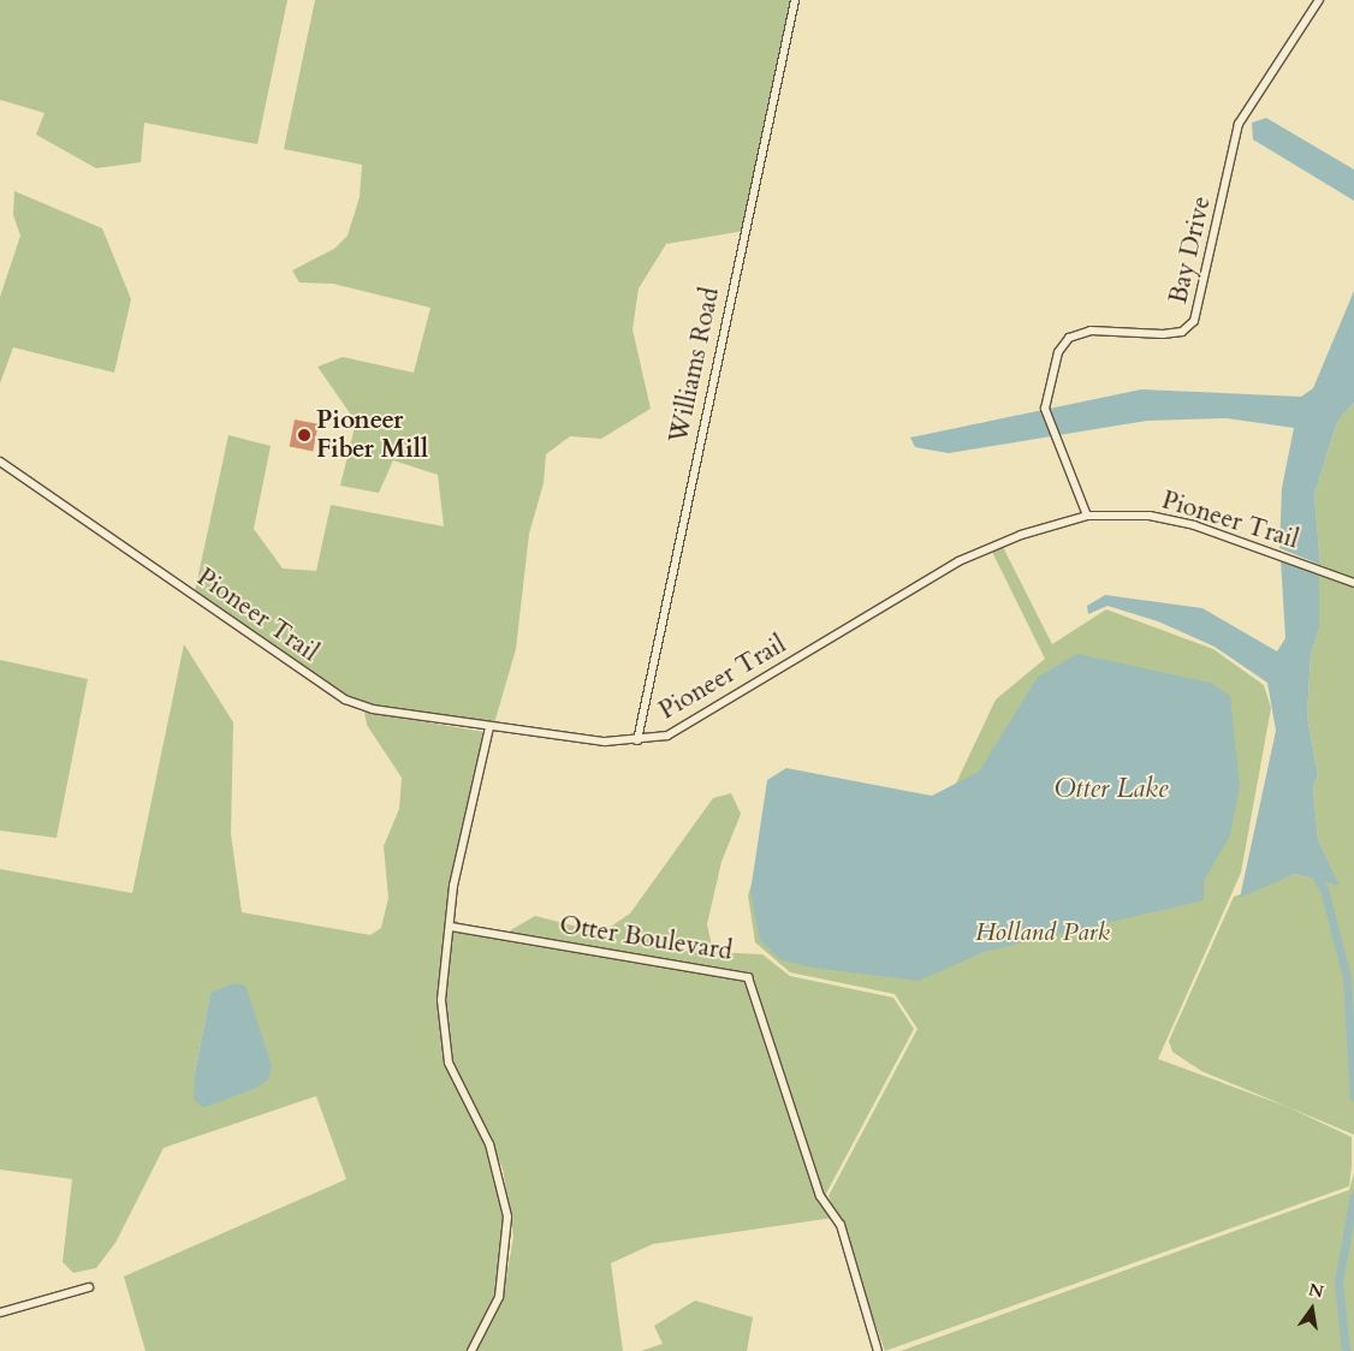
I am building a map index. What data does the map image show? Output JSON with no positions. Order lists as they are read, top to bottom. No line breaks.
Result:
{"streets":{"street":["Bay Drive","Williams Road","Pioneer Trail","Otter Boulevard"]},"crossings":[["Bay Drive","Pioneer Trail"],["Williams Road","Pioneer Trail"]],"water":["Otter Lake"],"parks":["Holland Park"],"places":["Pioneer Fiber Mill"],"north":"top"}
